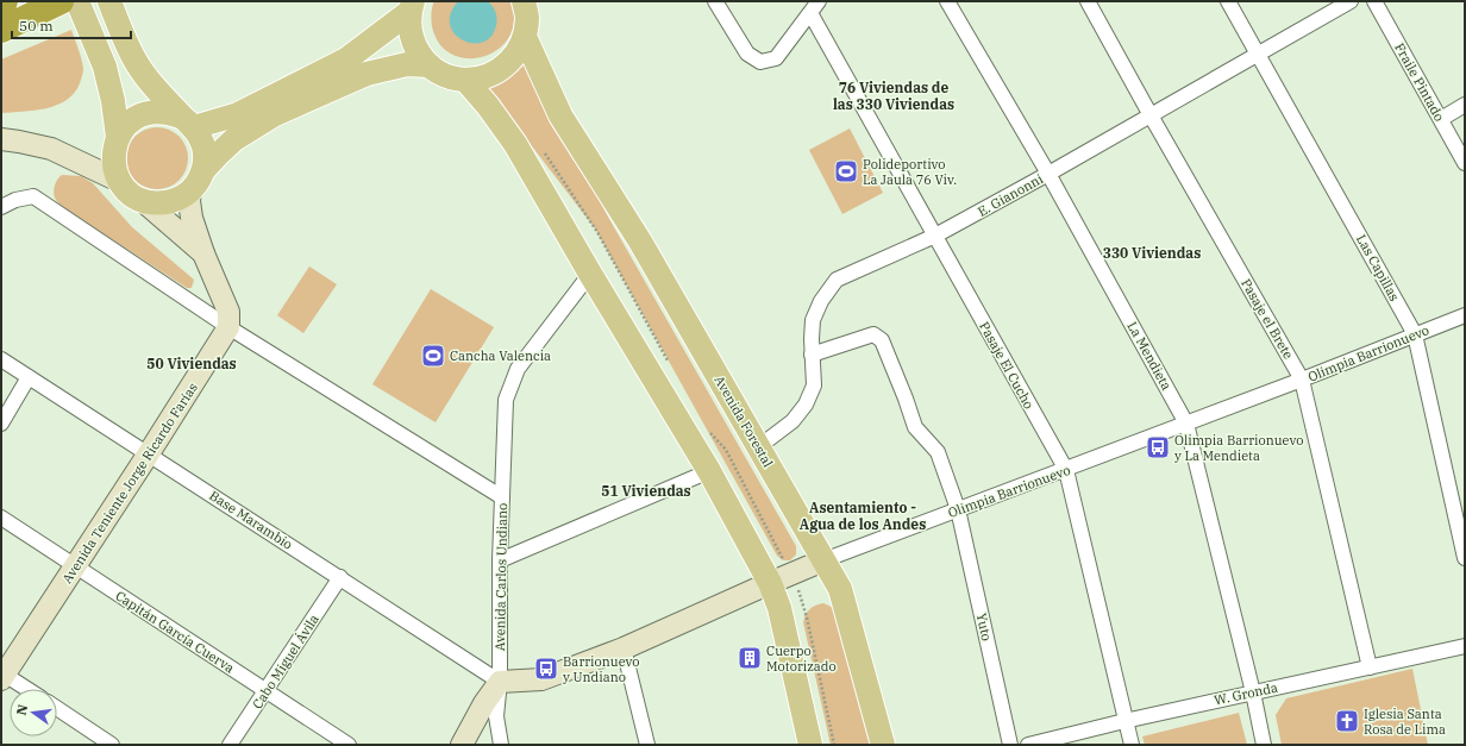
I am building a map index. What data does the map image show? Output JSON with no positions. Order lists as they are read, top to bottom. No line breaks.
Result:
{"streets":{"main road":["Avenida Forestal"],"street":["Fraile Pintado","E. Gianonni","Las Capillas","Pasaje el Brete","Olimpia Barrionuevo","La Mendieta","Pasaje El Cucho","Avenida Teniente Jorge Ricardo Farías","Base Marambio","Avenida Carlos Undiano","Yuto","Capitán García Cuerva","Cabo Miguel Ávila","W. Gronda"]},"crossings":[["E. Gianonni","Las Capillas"],["E. Gianonni","Pasaje el Brete"],["E. Gianonni","La Mendieta"],["E. Gianonni","Pasaje El Cucho"],["E. Gianonni","Avenida Forestal"],["E. Gianonni","Yuto"],["Las Capillas","Olimpia Barrionuevo"],["Pasaje el Brete","Olimpia Barrionuevo"],["Pasaje el Brete","W. Gronda"],["Olimpia Barrionuevo","La Mendieta"],["Olimpia Barrionuevo","Pasaje El Cucho"],["Olimpia Barrionuevo","Avenida Forestal"],["Olimpia Barrionuevo","Base Marambio"],["Olimpia Barrionuevo","Avenida Carlos Undiano"],["Olimpia Barrionuevo","Yuto"],["La Mendieta","W. Gronda"],["Pasaje El Cucho","W. Gronda"],["Avenida Teniente Jorge Ricardo Farías","Base Marambio"],["Avenida Teniente Jorge Ricardo Farías","Capitán García Cuerva"],["Base Marambio","Avenida Carlos Undiano"],["Base Marambio","Cabo Miguel Ávila"],["Capitán García Cuerva","Cabo Miguel Ávila"]],"districts":["76 Viviendas de las 330 Viviendas","330 Viviendas","50 Viviendas","51 Viviendas","Asentamiento - Agua de los Andes"],"places":{"sports":["Polideportivo La Jaula 76 Viv.","Cancha Valencia"],"bus stop":["Olimpia Barrionuevo y La Mendieta","Barrionuevo y Undiano"],"building":["Cuerpo Motorizado"],"church":["Iglesia Santa Rosa de Lima"]},"scale_bar":"50 m","north":"left"}
